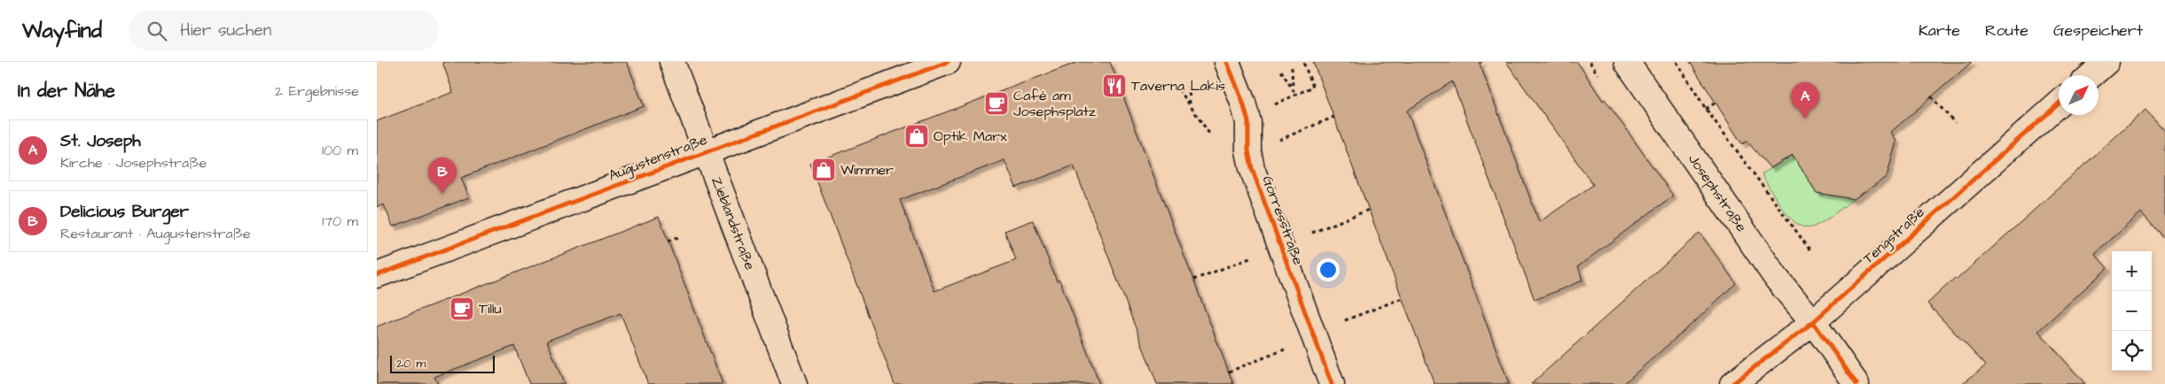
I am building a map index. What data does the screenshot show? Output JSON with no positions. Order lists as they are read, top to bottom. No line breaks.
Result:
{"streets":{"street":["Augustenstraße","Josephstraße","Görresstraße","Zieblandstraße","Tengstraße"]},"crossings":[["Augustenstraße","Zieblandstraße"],["Josephstraße","Tengstraße"]],"places":{"restaurant":["Taverna Lakis"],"cafe":["Café am Josephsplatz","Tillu"],"shop":["Optik Marx","Wimmer"]},"scale_bar":"20 m","north":"top right","page":{"header":"Wayfind","search":"Hier suchen","nav":["Karte","Route","Gespeichert"],"heading":["In der Nähe","2 Ergebnisse"],"pins":["A","B"],"list":[{"mark":"A","name":"St. Joseph","note":"Kirche · Josephstraße","value":"100 m"},{"mark":"B","name":"Delicious Burger","note":"Restaurant · Augustenstraße","value":"170 m"}],"map_buttons":["+","−"],"scale":"20 m"}}
